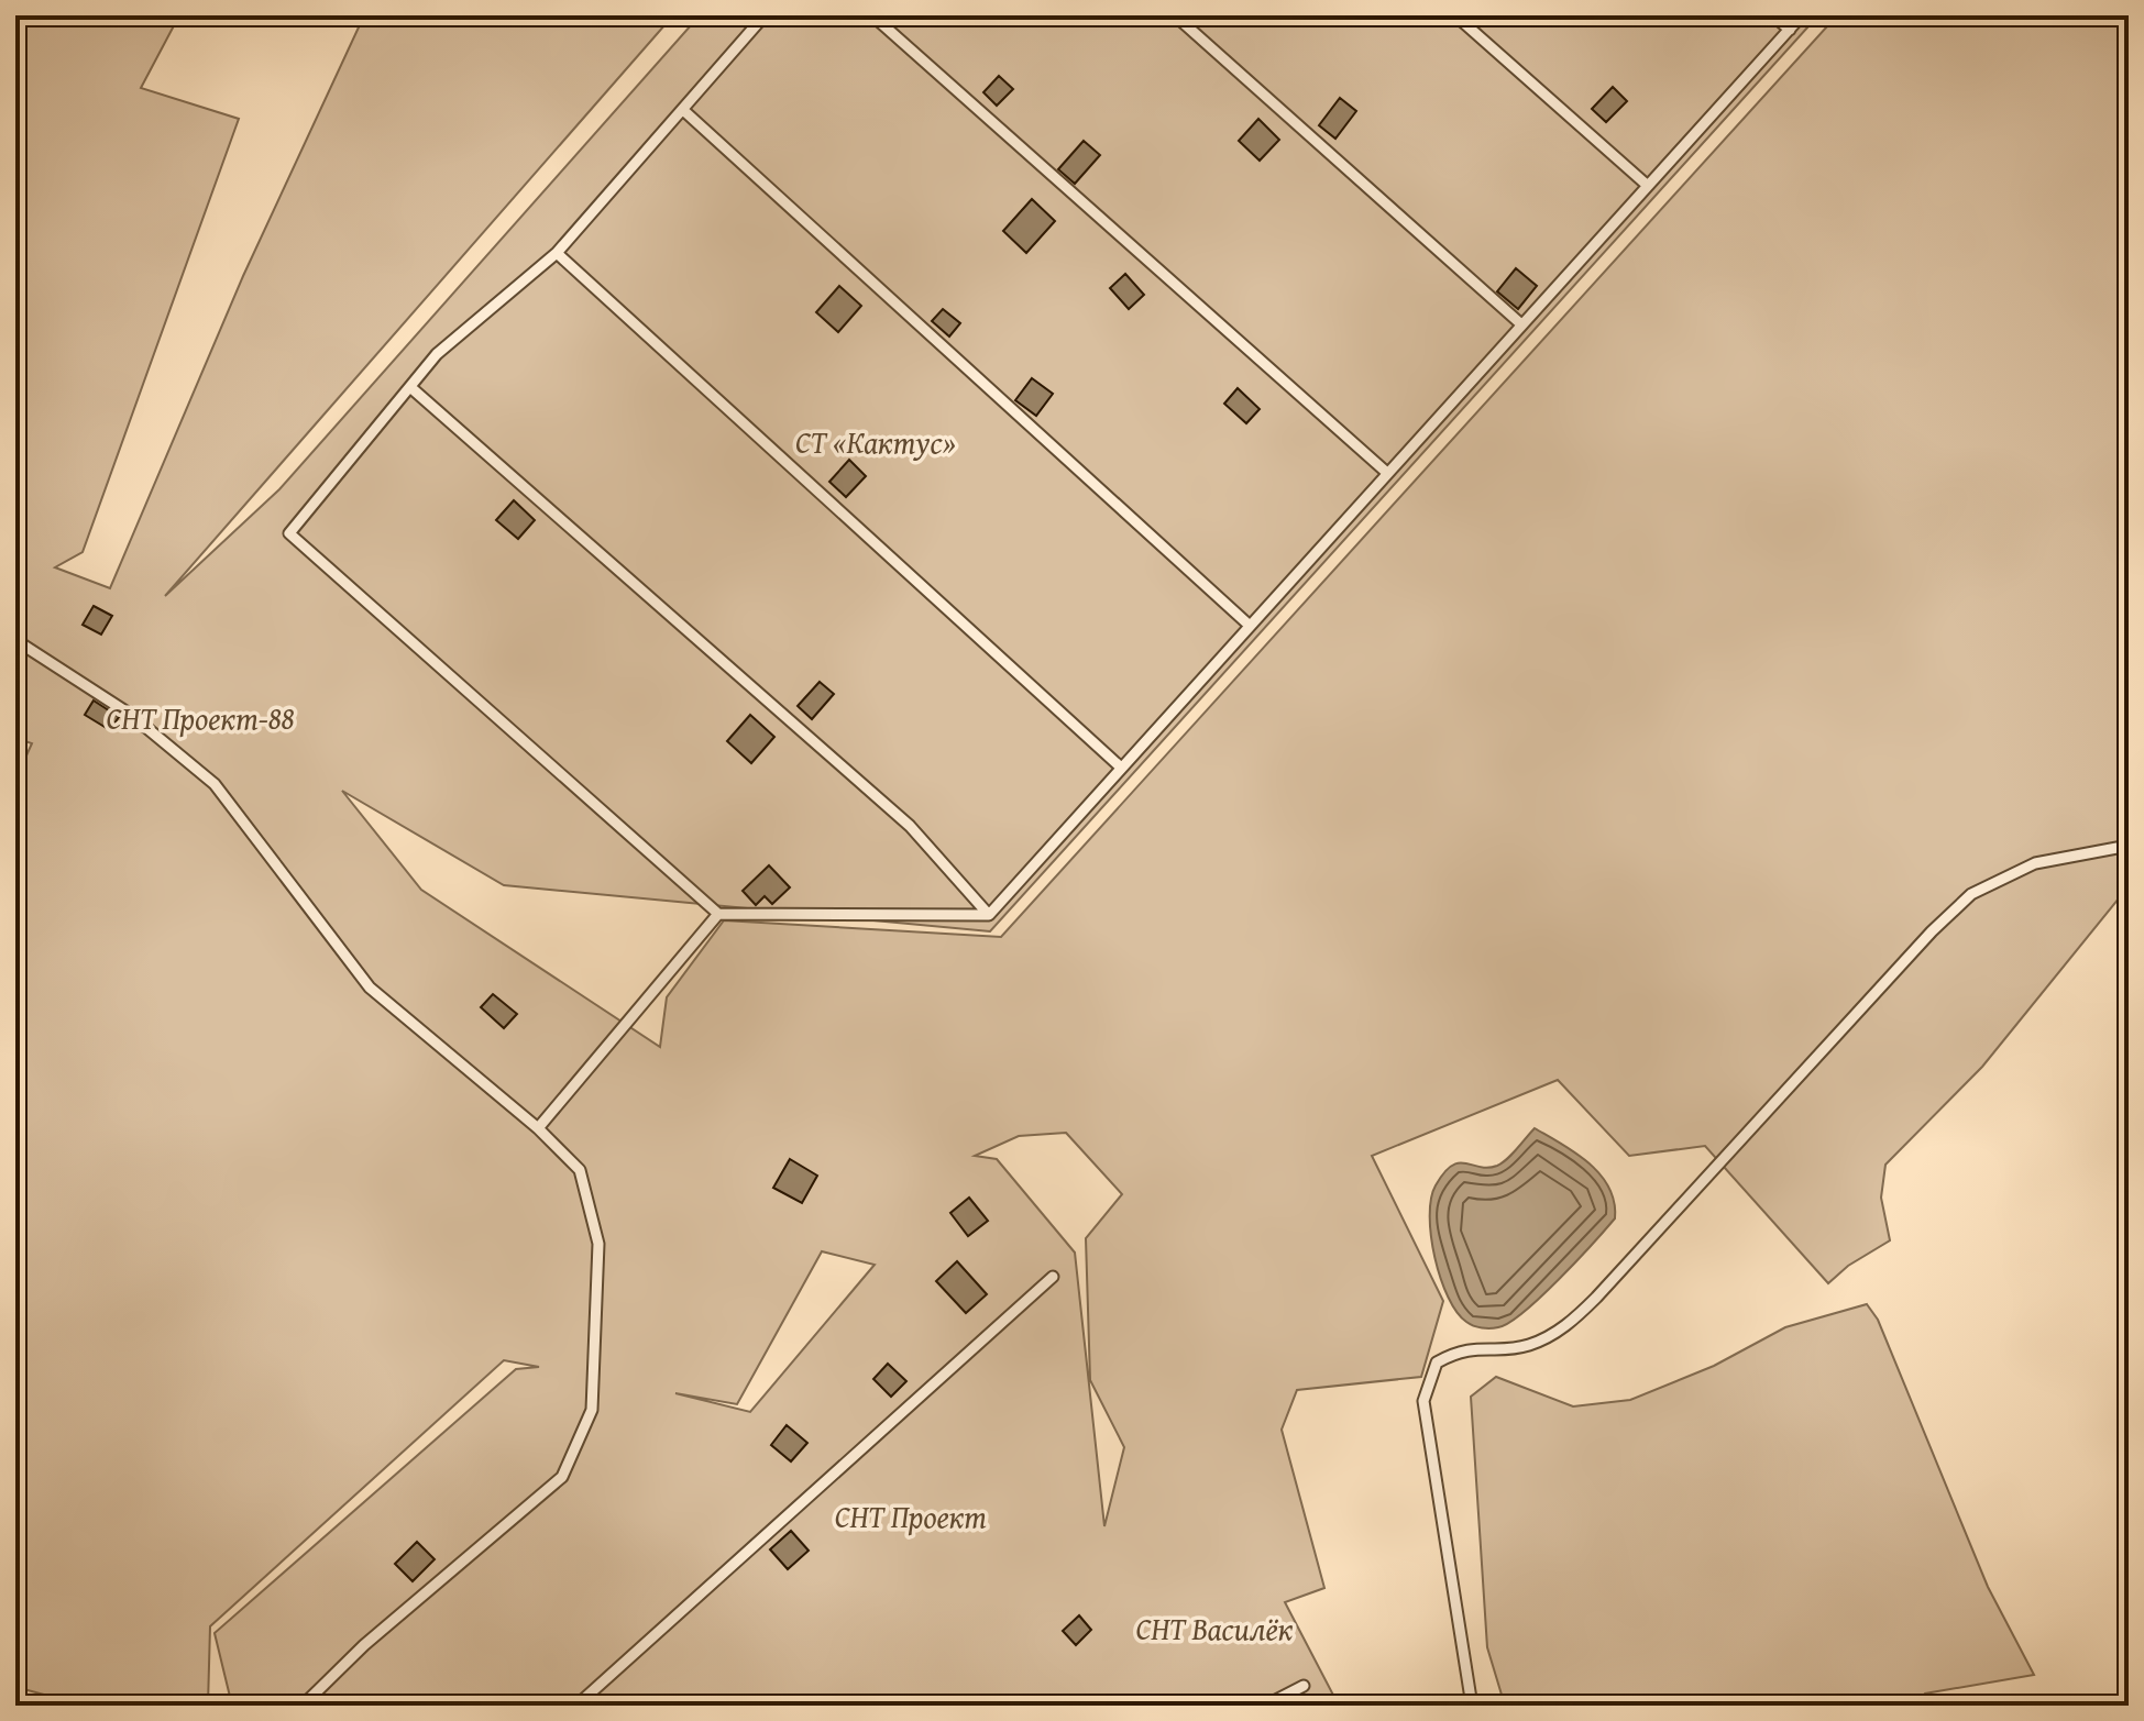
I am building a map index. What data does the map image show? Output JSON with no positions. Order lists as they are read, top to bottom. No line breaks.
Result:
{"parks":["СТ «Кактус»","СНТ Проект-88","СНТ Проект","СНТ Василёк"]}
